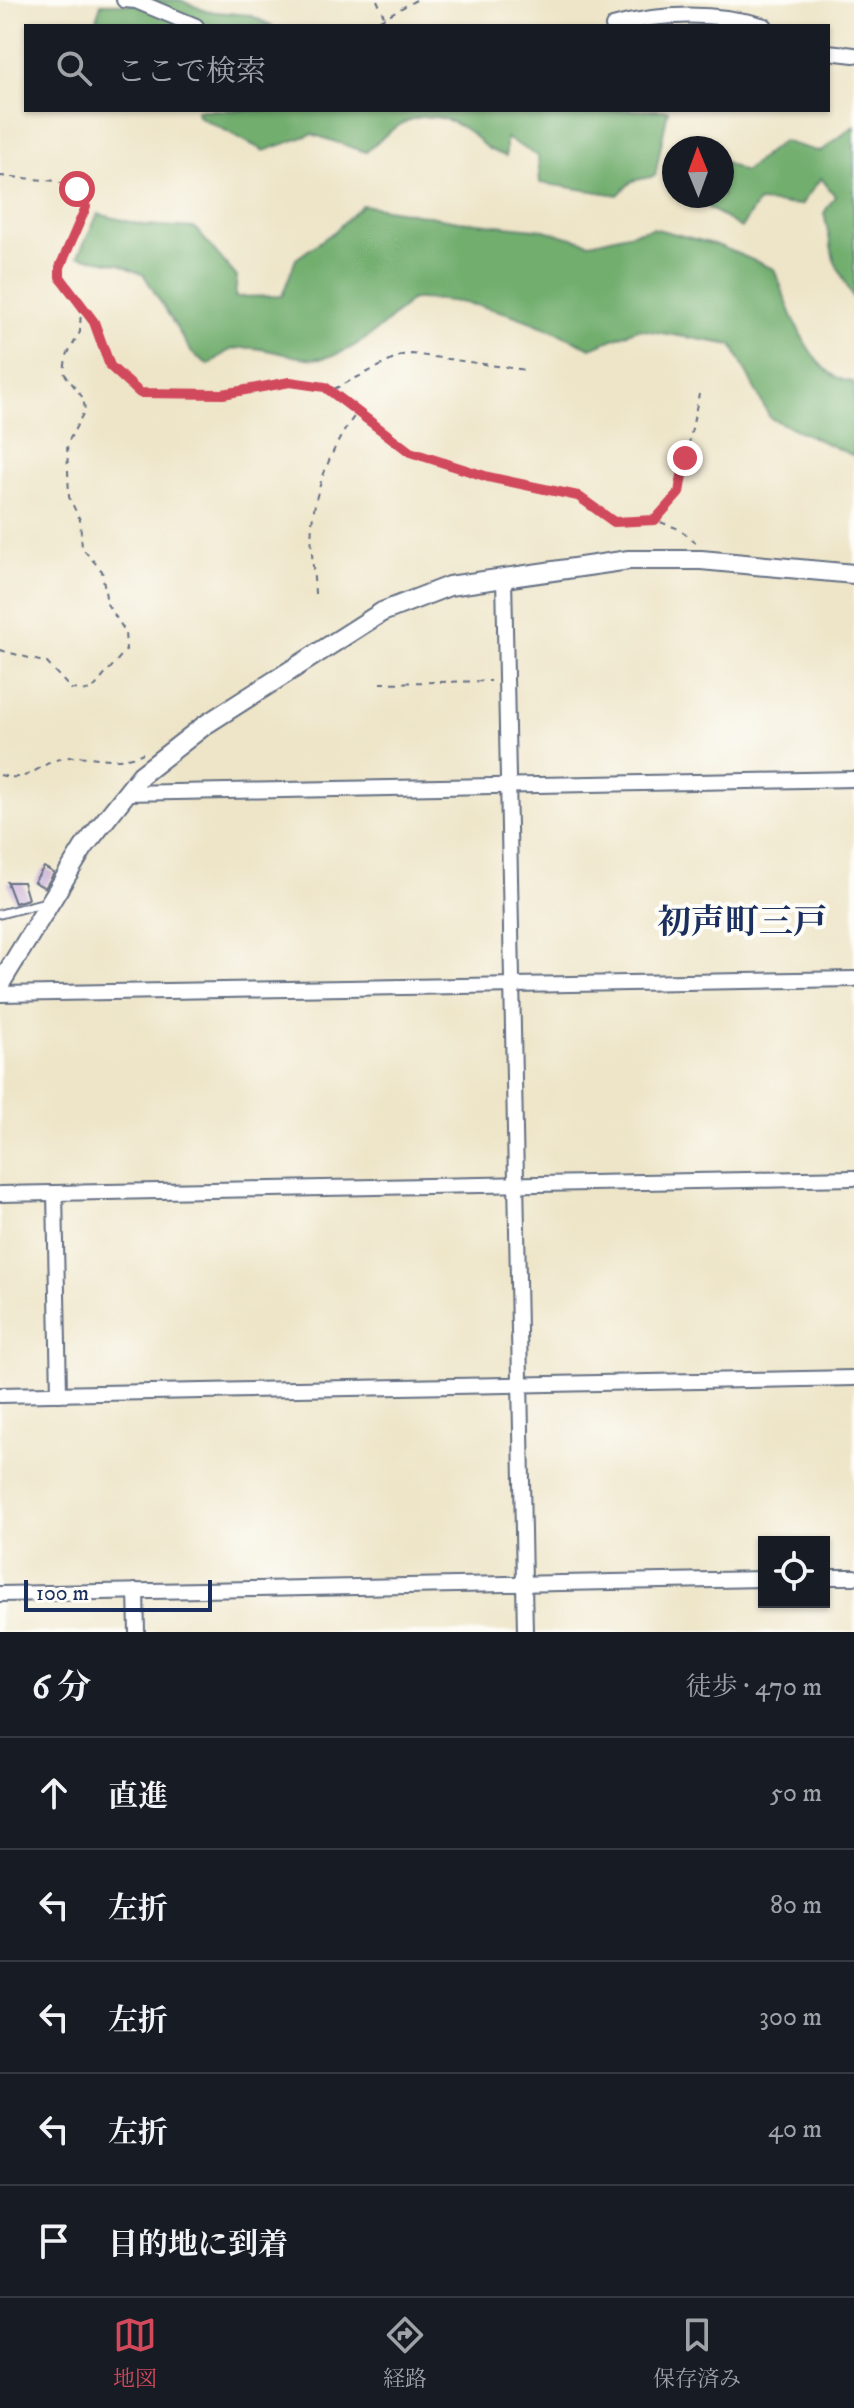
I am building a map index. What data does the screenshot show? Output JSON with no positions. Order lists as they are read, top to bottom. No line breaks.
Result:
{"districts":["初声町三戸"],"scale_bar":"100 m","north":"top","page":{"search":"ここで検索","scale":"100 m","heading":["6 分","徒歩 · 470 m"],"list":[["直進","50 m"],["左折","80 m"],["左折","300 m"],["左折","40 m"],"目的地に到着"],"nav":["地図","経路","保存済み"]}}
